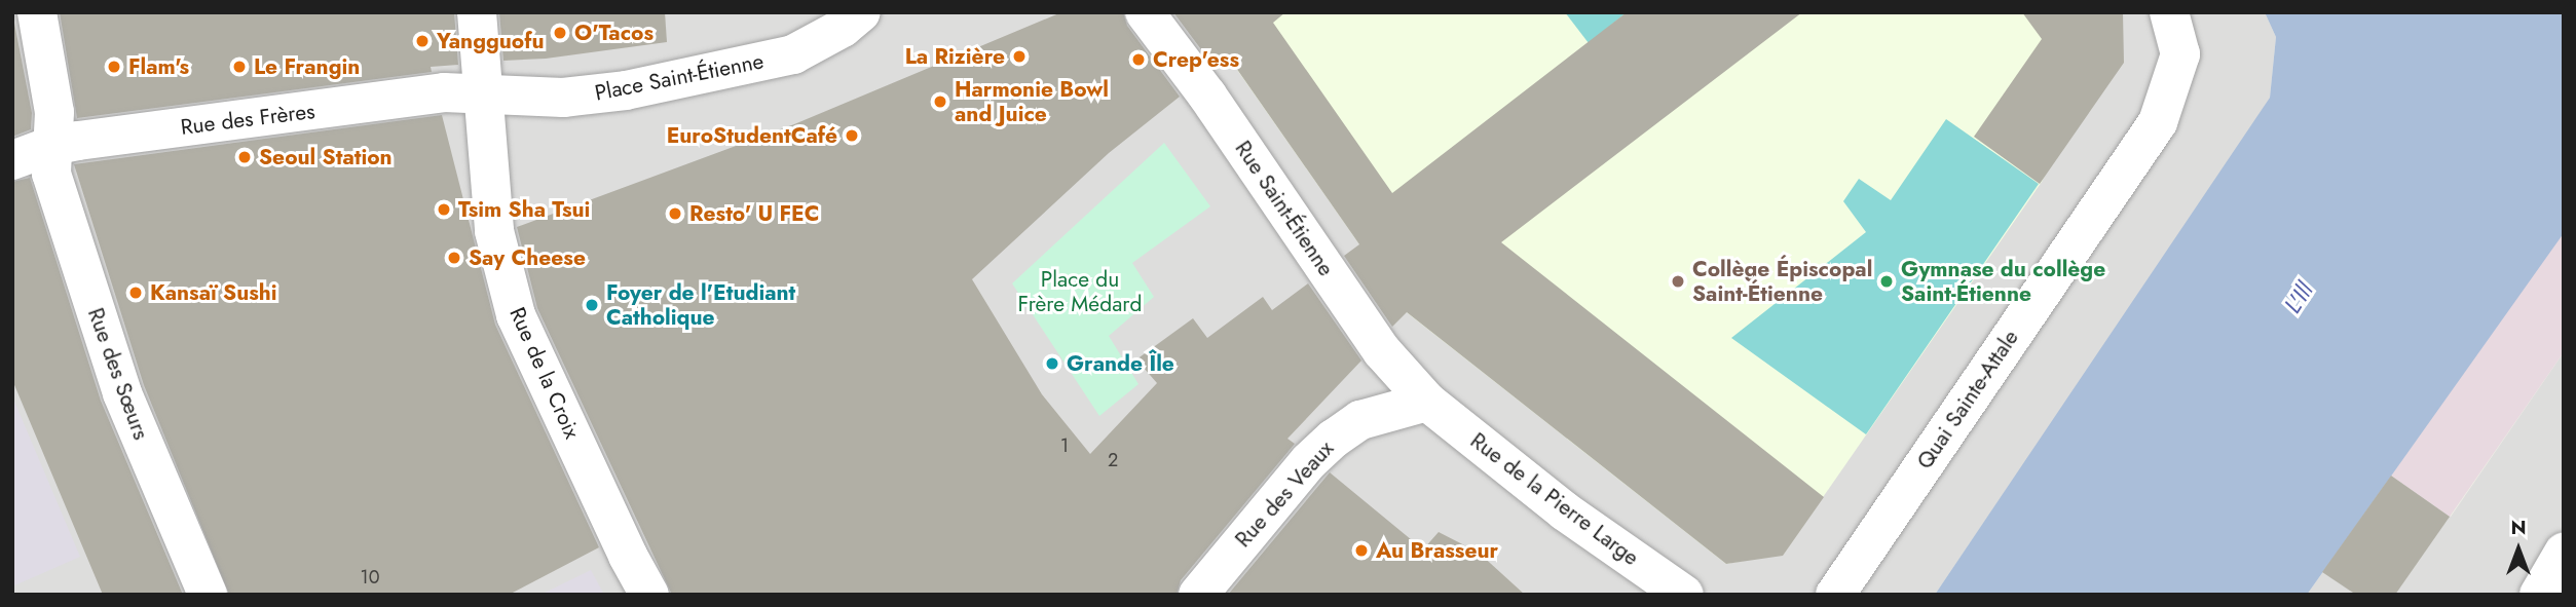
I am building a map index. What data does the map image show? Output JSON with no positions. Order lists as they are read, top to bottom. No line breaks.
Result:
{"streets":{"street":["Place Saint-Étienne","Rue des Frères","Rue Saint-Étienne","Rue de la Croix","Rue des Sœurs","Quai Sainte-Attale","Rue des Veaux","Rue de la Pierre Large"]},"crossings":[["Place Saint-Étienne","Rue des Frères"],["Place Saint-Étienne","Rue de la Croix"],["Rue des Frères","Rue de la Croix"],["Rue des Frères","Rue des Sœurs"],["Rue Saint-Étienne","Rue des Veaux"],["Rue Saint-Étienne","Rue de la Pierre Large"],["Rue des Veaux","Rue de la Pierre Large"]],"water":["L'Ill"],"parks":["Place du Frère Médard"],"places":["O'Tacos","Yangguofu","La Rizière","Crep'ess","Flam's","Le Frangin","Harmonie Bowl and Juice","EuroStudentCafé","Seoul Station","Tsim Sha Tsui","Resto' U FEC","Say Cheese","Collège Épiscopal Saint-Étienne","Gymnase du collège Saint-Étienne","Kansaï Sushi","Foyer de l'Etudiant Catholique","Grande Île","Au Brasseur"],"house_numbers":["1","2","10"],"north":"top"}
